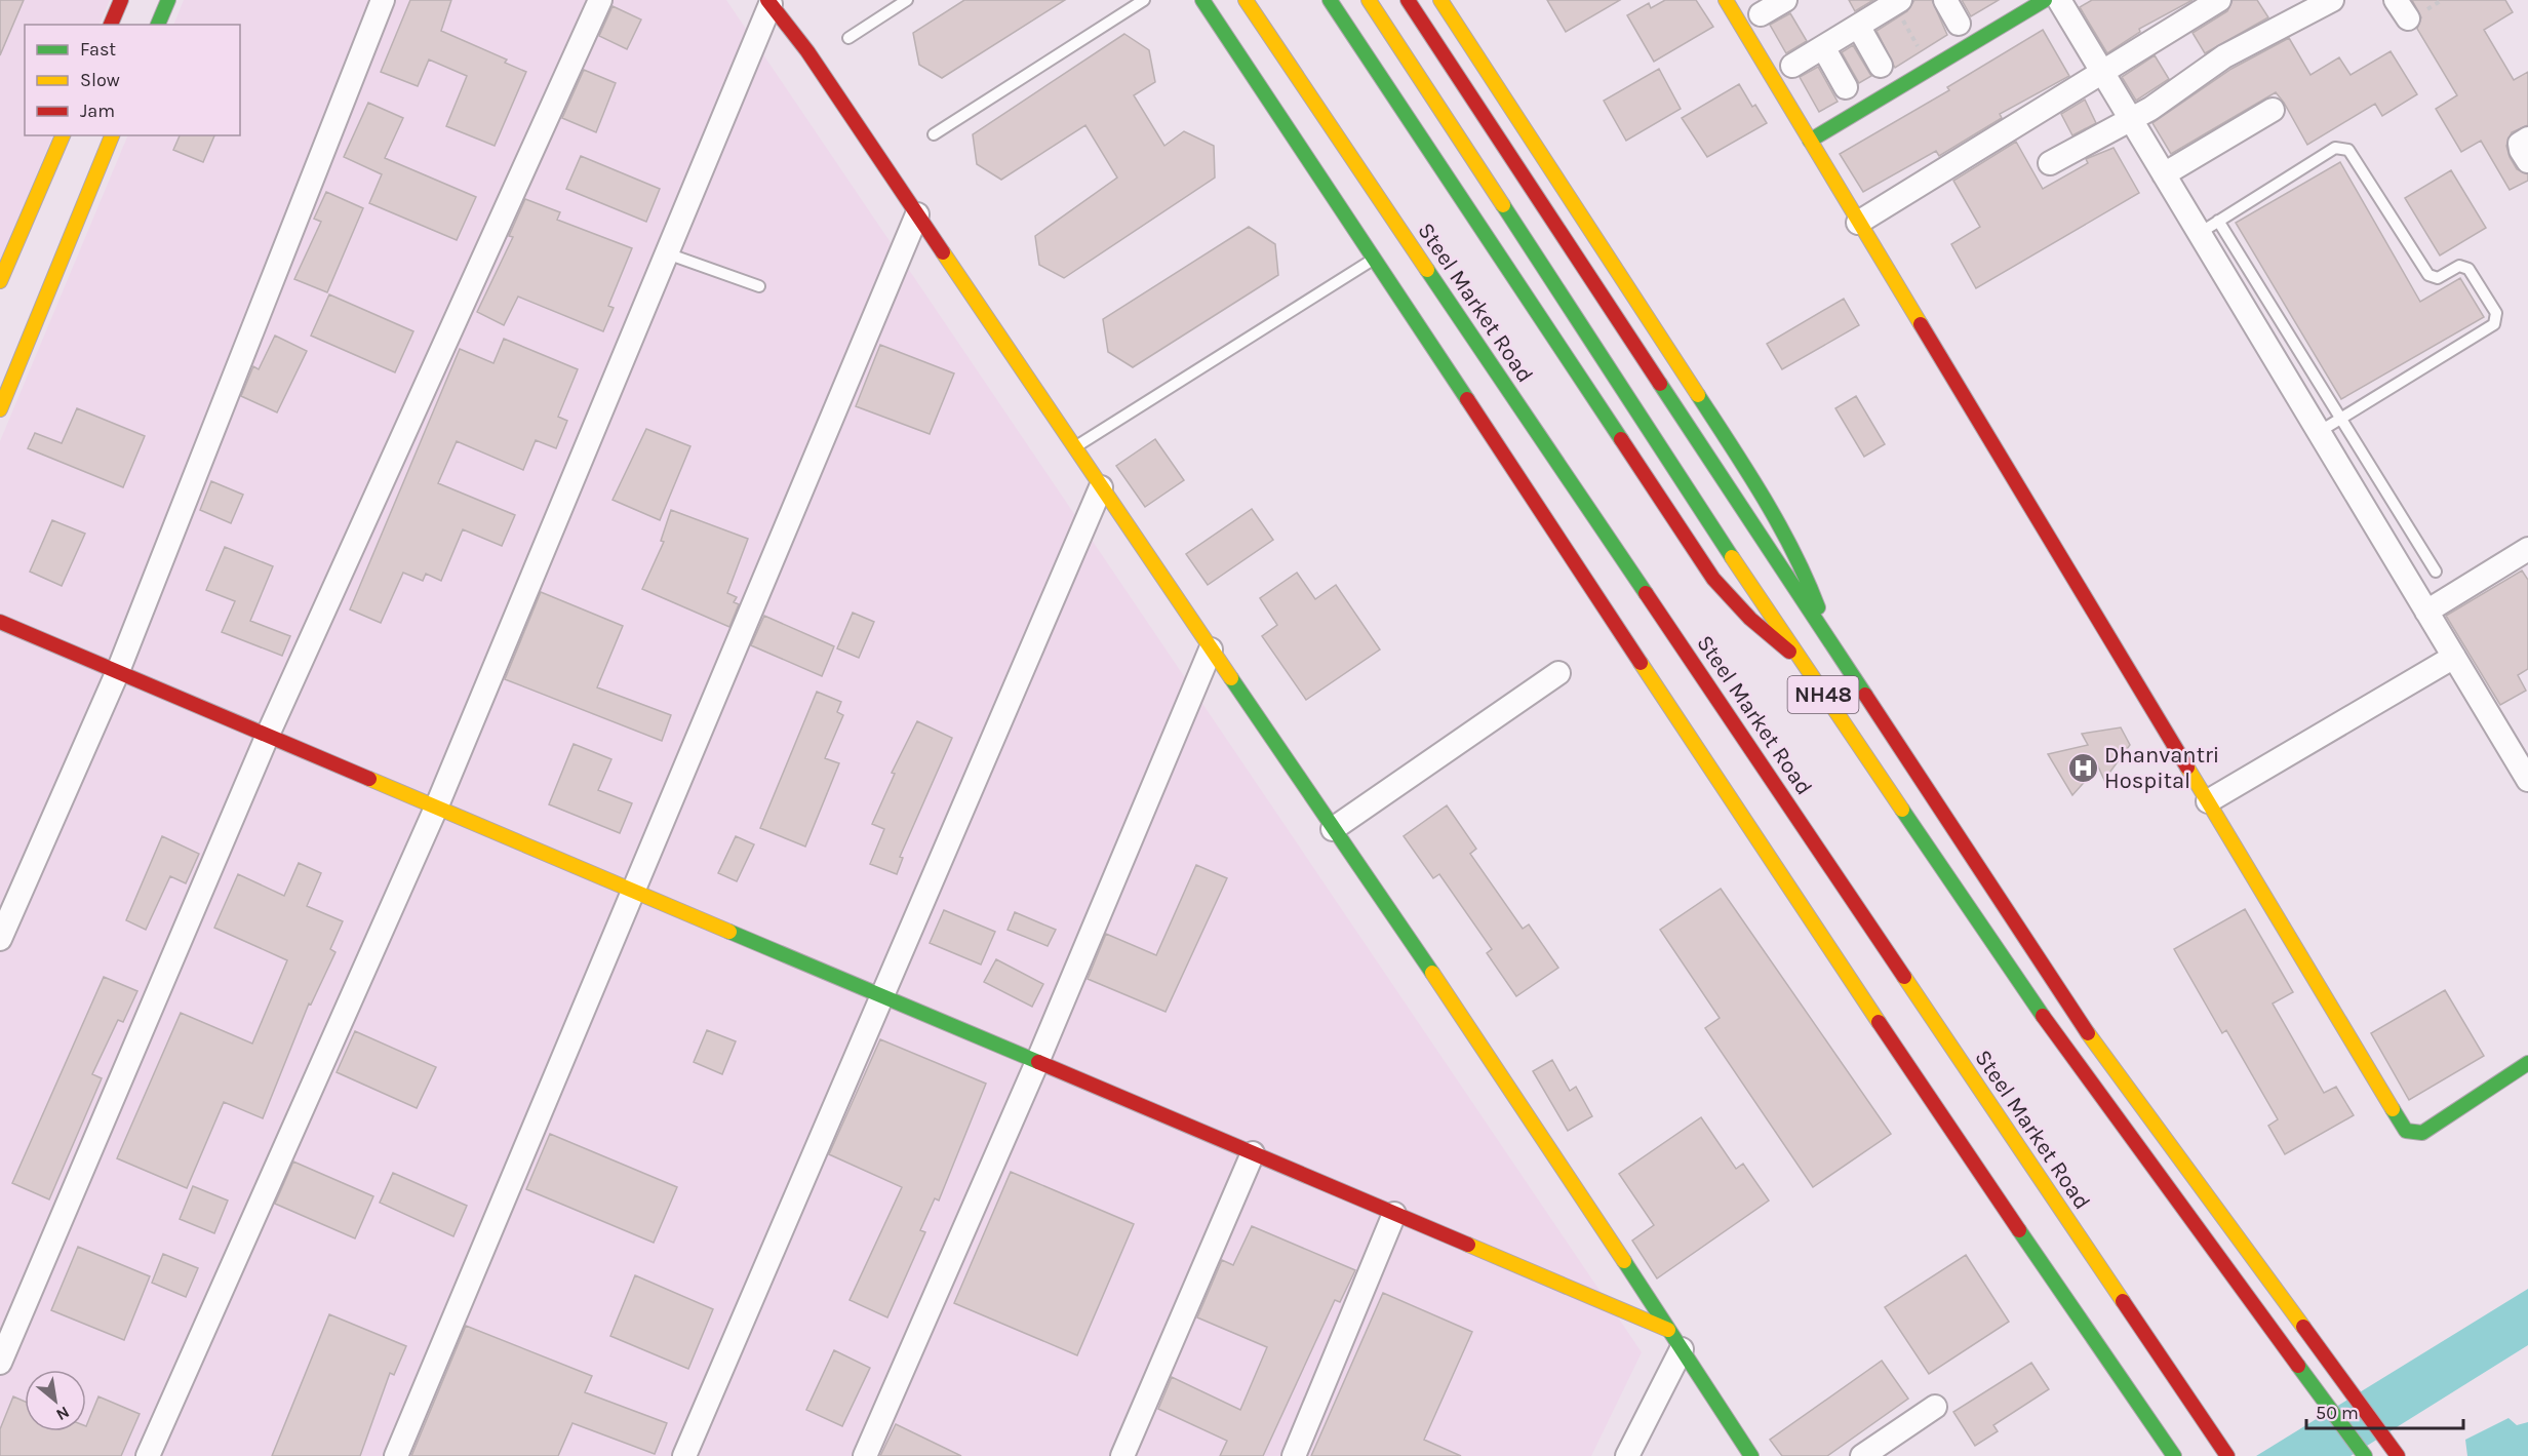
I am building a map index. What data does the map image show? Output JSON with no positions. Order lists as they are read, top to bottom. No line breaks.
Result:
{"streets":{"main road":["Steel Market Road","NH48"]},"places":{"hospital":["Dhanvantri Hospital"]},"legend":["Fast","Slow","Jam"],"scale_bar":"50 m","north":"bottom right"}
